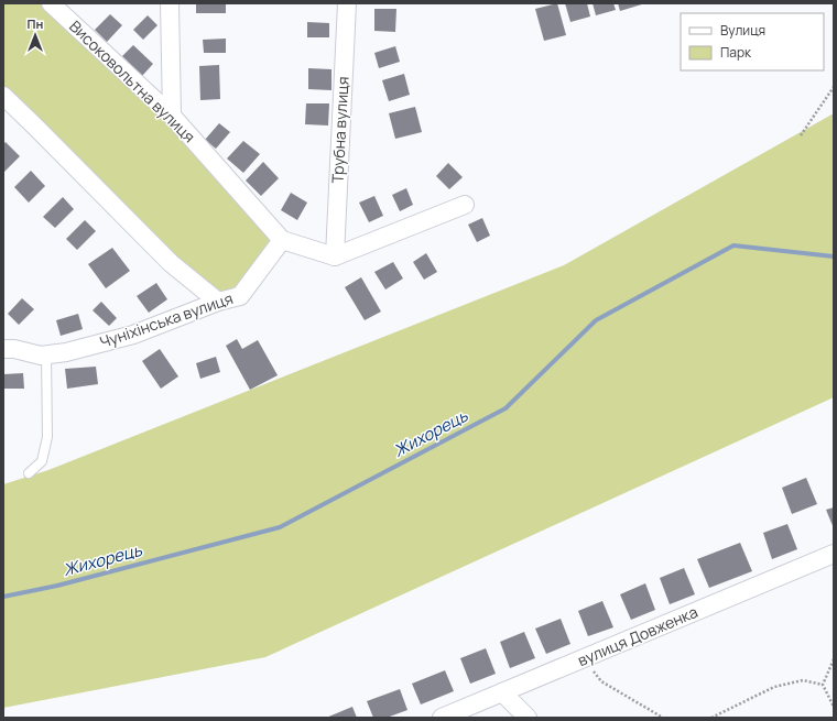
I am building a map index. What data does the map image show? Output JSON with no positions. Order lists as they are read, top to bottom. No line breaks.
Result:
{"streets":{"street":["Високовольтна вулиця","Трубна вулиця","Чуніхінська вулиця","вулиця Довженка"]},"crossings":[["Високовольтна вулиця","Чуніхінська вулиця"]],"water":["Жихорець"],"legend":["Вулиця","Парк"],"north":"top"}
